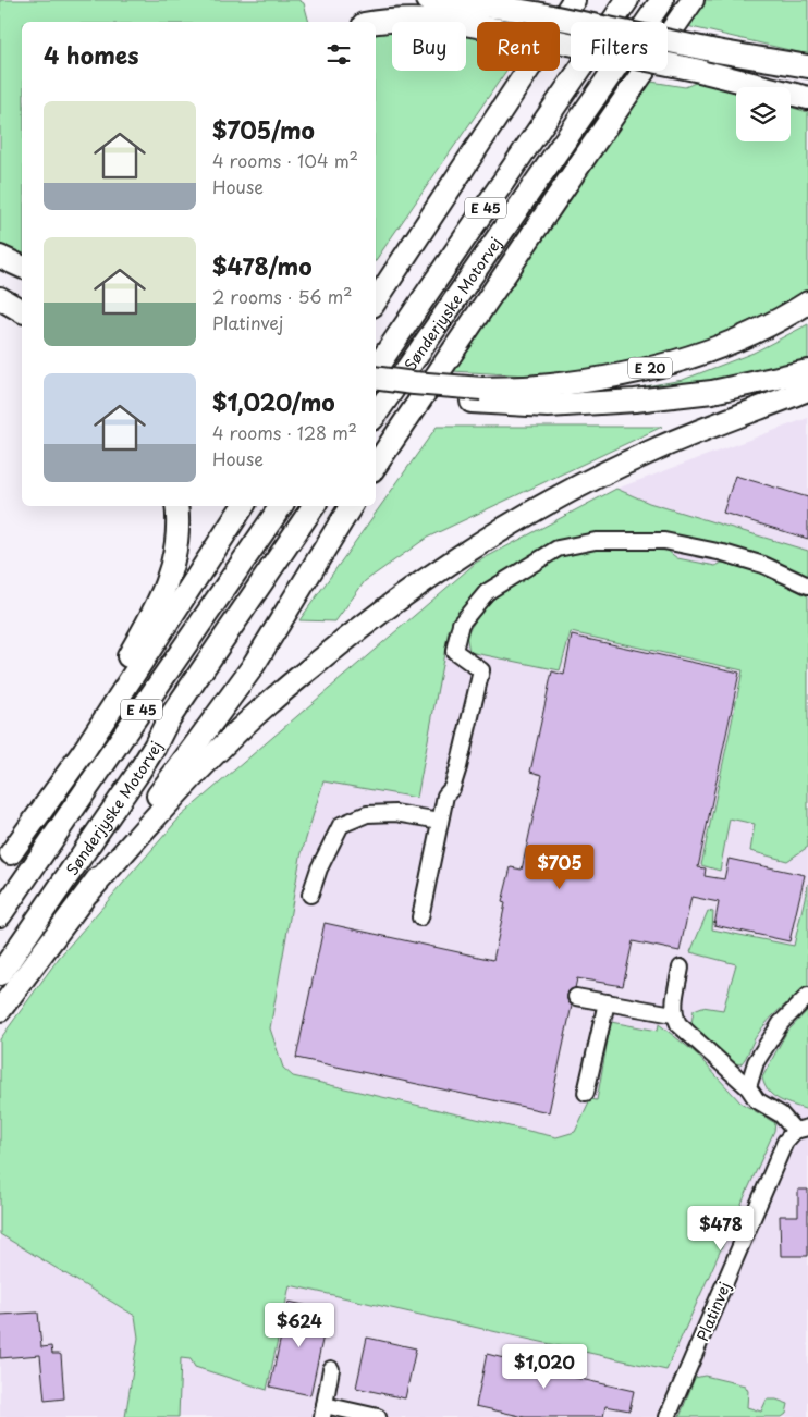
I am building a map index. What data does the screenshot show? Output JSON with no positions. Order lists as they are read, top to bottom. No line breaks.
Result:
{"streets":{"highway":["E 45","Sønderjyske Motorvej","E 20"],"street":["Platinvej"]},"page":{"chip":["Buy","Rent","Filters"],"heading":"4 homes","list":[{"name":"$705/mo","note":"4 rooms · 104 m² · House"},{"name":"$478/mo","note":"2 rooms · 56 m² · Platinvej"},{"name":"$1,020/mo","note":"4 rooms · 128 m² · House"}],"price":["$705","$478","$624","$1,020"]}}
